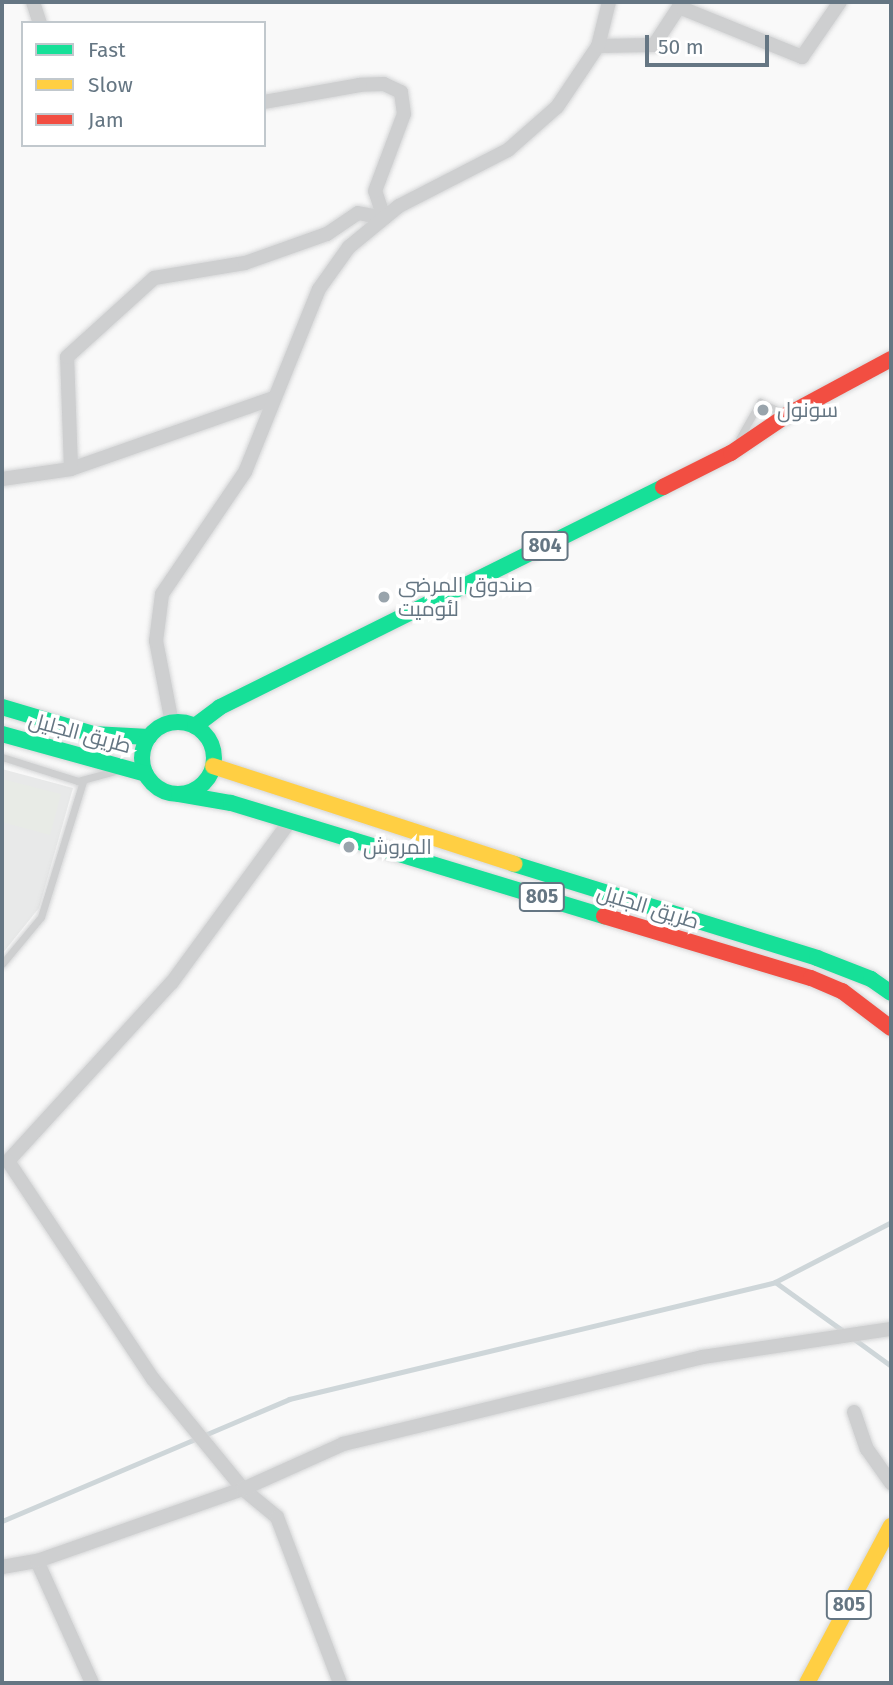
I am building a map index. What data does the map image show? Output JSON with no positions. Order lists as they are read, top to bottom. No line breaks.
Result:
{"streets":{"main road":["804","طريق الجليل","805"]},"crossings":[["804","طريق الجليل"],["804","805"],["طريق الجليل","805"]],"places":["سونول","صندوق المرضى لئوميت","المروش"],"legend":["Fast","Slow","Jam"],"scale_bar":"50 m"}
